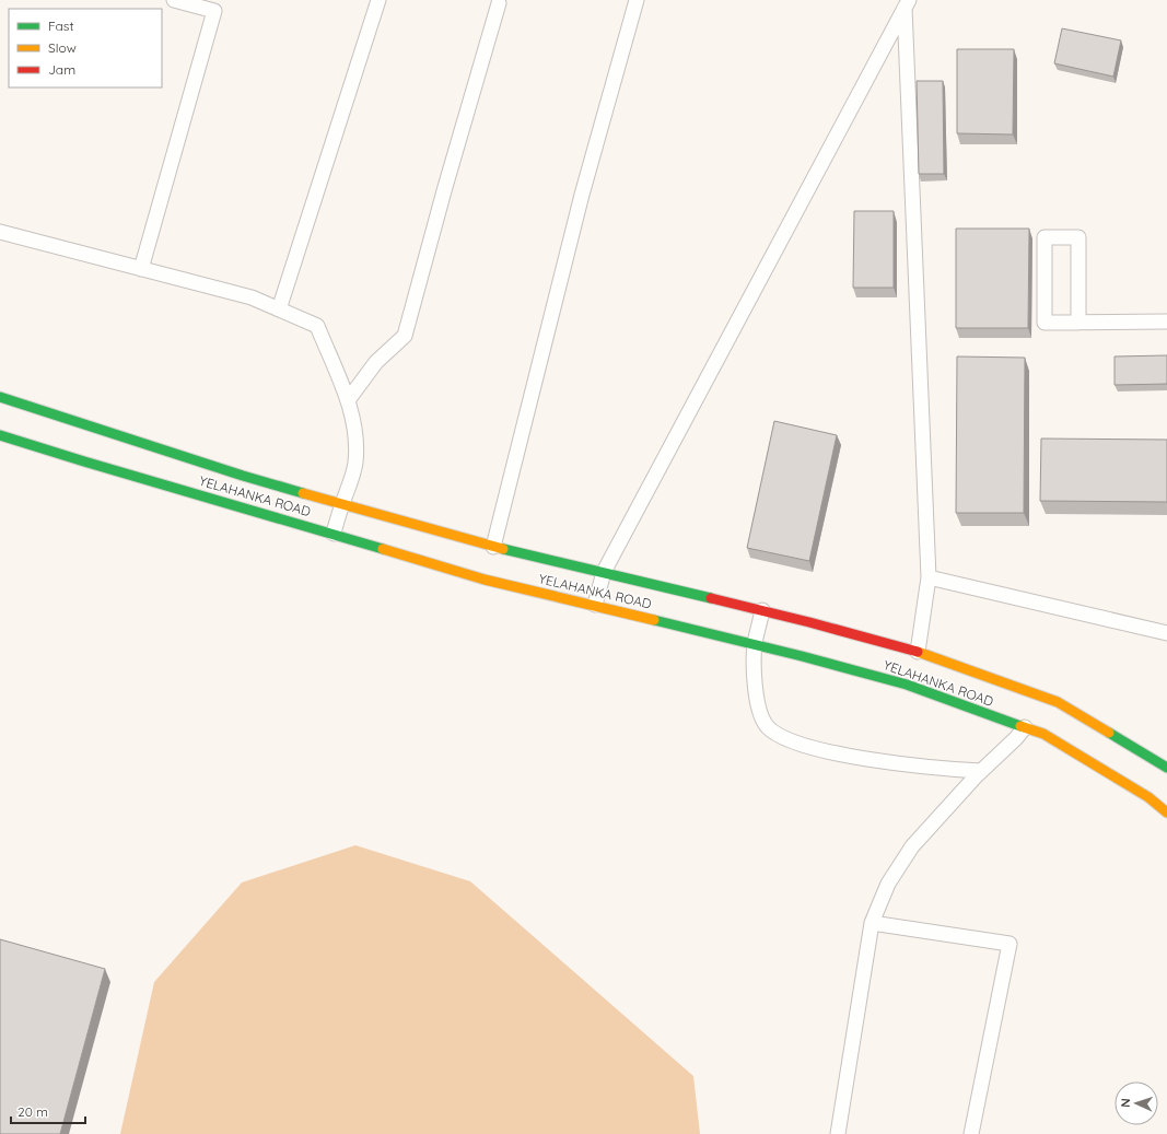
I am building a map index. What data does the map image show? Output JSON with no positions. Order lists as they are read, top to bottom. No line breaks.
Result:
{"streets":{"main road":["YELAHANKA ROAD"]},"legend":["Fast","Slow","Jam"],"scale_bar":"20 m","north":"left"}
